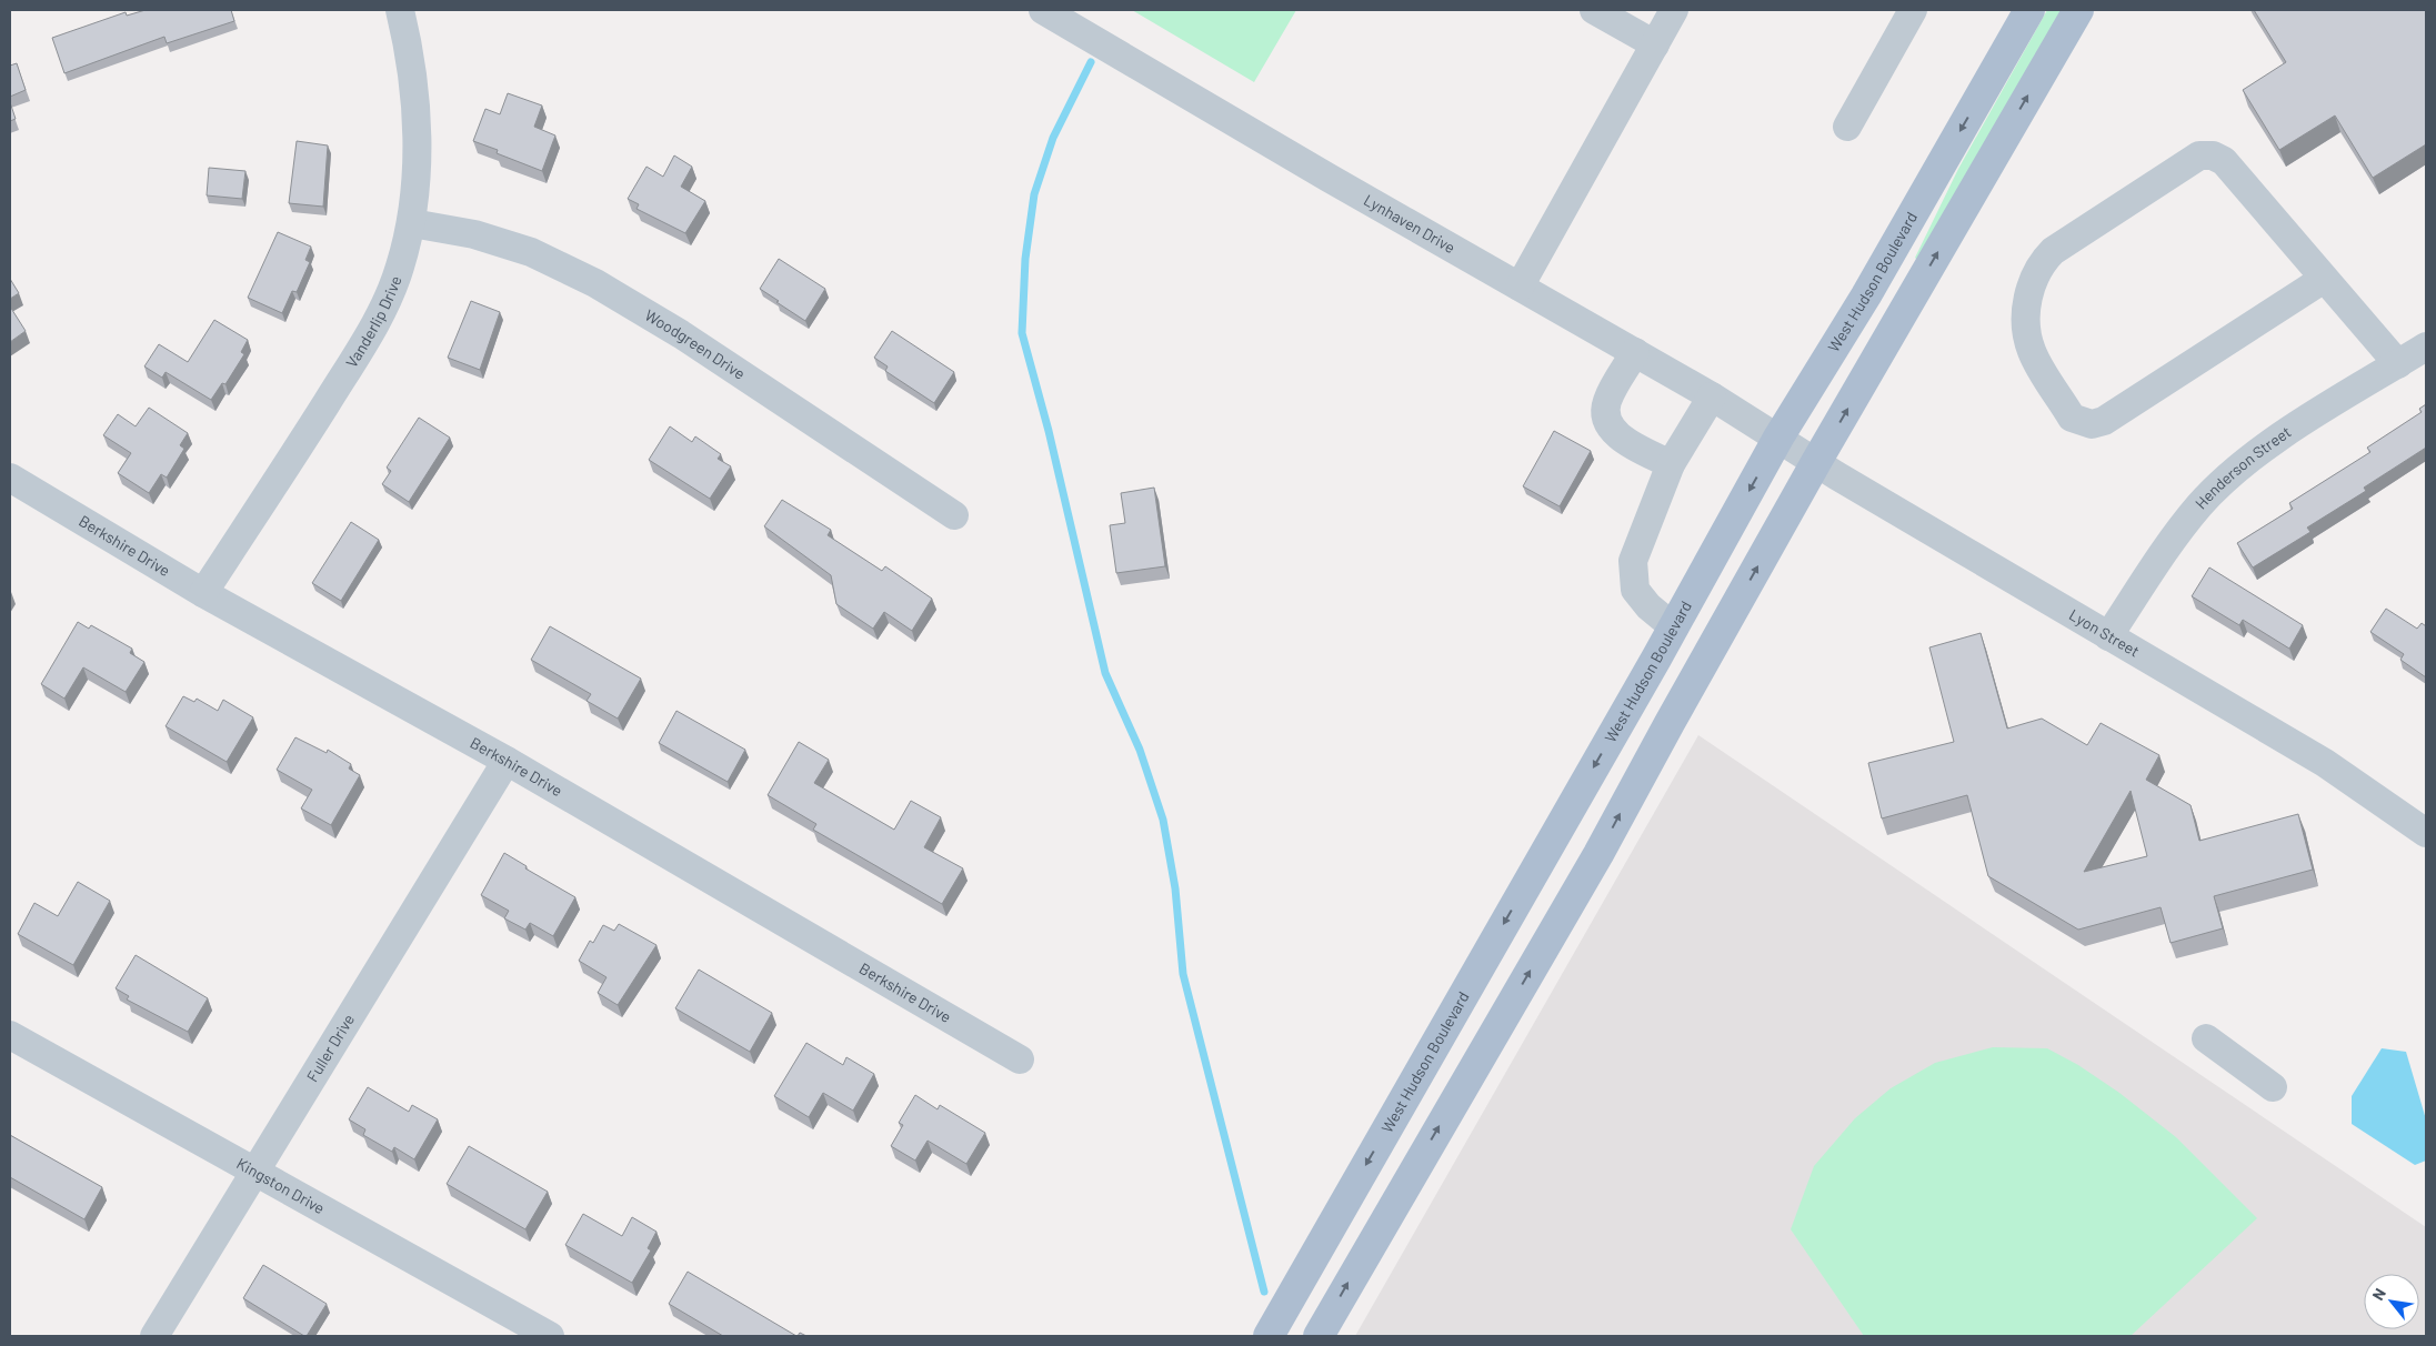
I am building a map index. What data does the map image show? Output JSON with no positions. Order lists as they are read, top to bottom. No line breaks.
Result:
{"streets":{"main road":["West Hudson Boulevard"],"street":["Lynhaven Drive","Vanderlip Drive","Woodgreen Drive","Henderson Street","Berkshire Drive","Lyon Street","Fuller Drive","Kingston Drive"]},"crossings":[["Lynhaven Drive","West Hudson Boulevard"],["Lynhaven Drive","Lyon Street"],["West Hudson Boulevard","Lyon Street"],["Vanderlip Drive","Woodgreen Drive"],["Vanderlip Drive","Berkshire Drive"],["Henderson Street","Lyon Street"],["Berkshire Drive","Fuller Drive"],["Fuller Drive","Kingston Drive"]],"north":"top left"}
